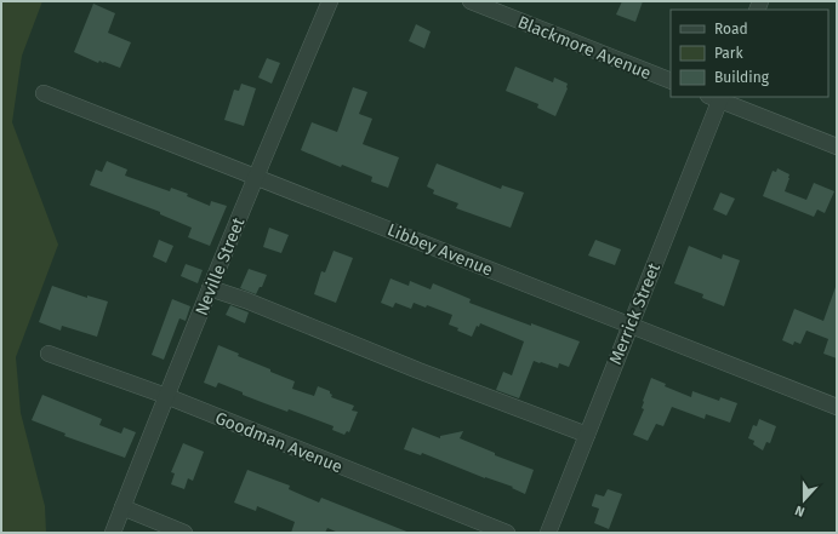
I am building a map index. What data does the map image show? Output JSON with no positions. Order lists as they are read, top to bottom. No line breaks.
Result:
{"streets":{"street":["Blackmore Avenue","Libbey Avenue","Neville Street","Merrick Street","Goodman Avenue"]},"crossings":[["Libbey Avenue","Neville Street"],["Libbey Avenue","Merrick Street"],["Neville Street","Goodman Avenue"]],"legend":["Road","Park","Building"],"north":"bottom"}
